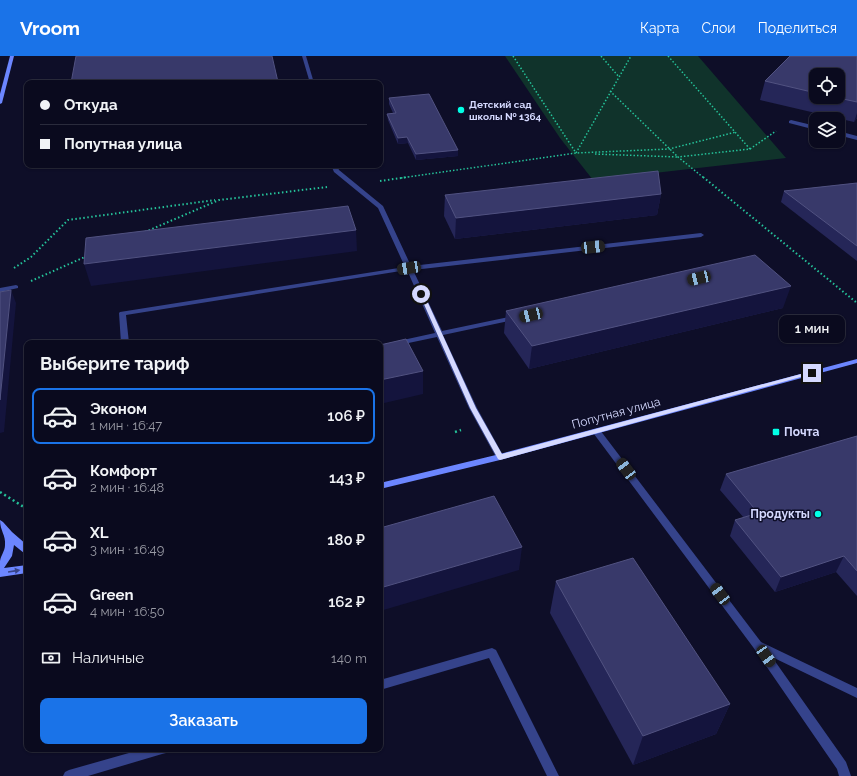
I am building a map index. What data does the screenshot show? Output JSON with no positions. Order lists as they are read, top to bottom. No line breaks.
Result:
{"streets":{"street":["Попутная улица"]},"places":{"other":["Детский сад школы № 1364","Продукты"],"transit":["Почта"]},"page":{"header":"Vroom","nav":["Карта","Слои","Поделиться"],"banner":["Откуда","Попутная улица"],"bubble":"1 мин","heading":"Выберите тариф","list":[{"name":"Эконом","note":"1 мин · 16:47","value":"106 ₽"},{"name":"Комфорт","note":"2 мин · 16:48","value":"143 ₽"},{"name":"XL","note":"3 мин · 16:49","value":"180 ₽"},{"name":"Green","note":"4 мин · 16:50","value":"162 ₽"}],"pay":["Наличные","140 m"],"buttons":"Заказать"}}
